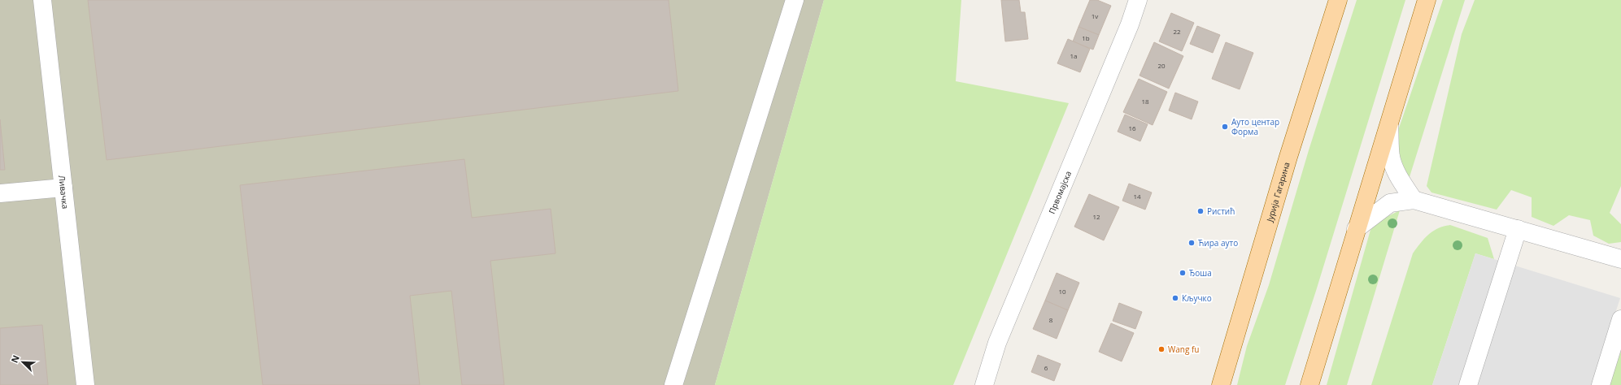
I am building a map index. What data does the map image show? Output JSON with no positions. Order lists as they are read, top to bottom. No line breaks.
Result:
{"streets":{"main road":["Јурија Гагарина"],"street":["Првомајска","Ливачка"]},"places":["Ауто центар Форма","Ристић","Ћира ауто","Ђоша","Кључко","Wang fu"],"house_numbers":["1v","22","1b","1a","20","18","16","14","12","10","8","6"],"north":"top left"}
